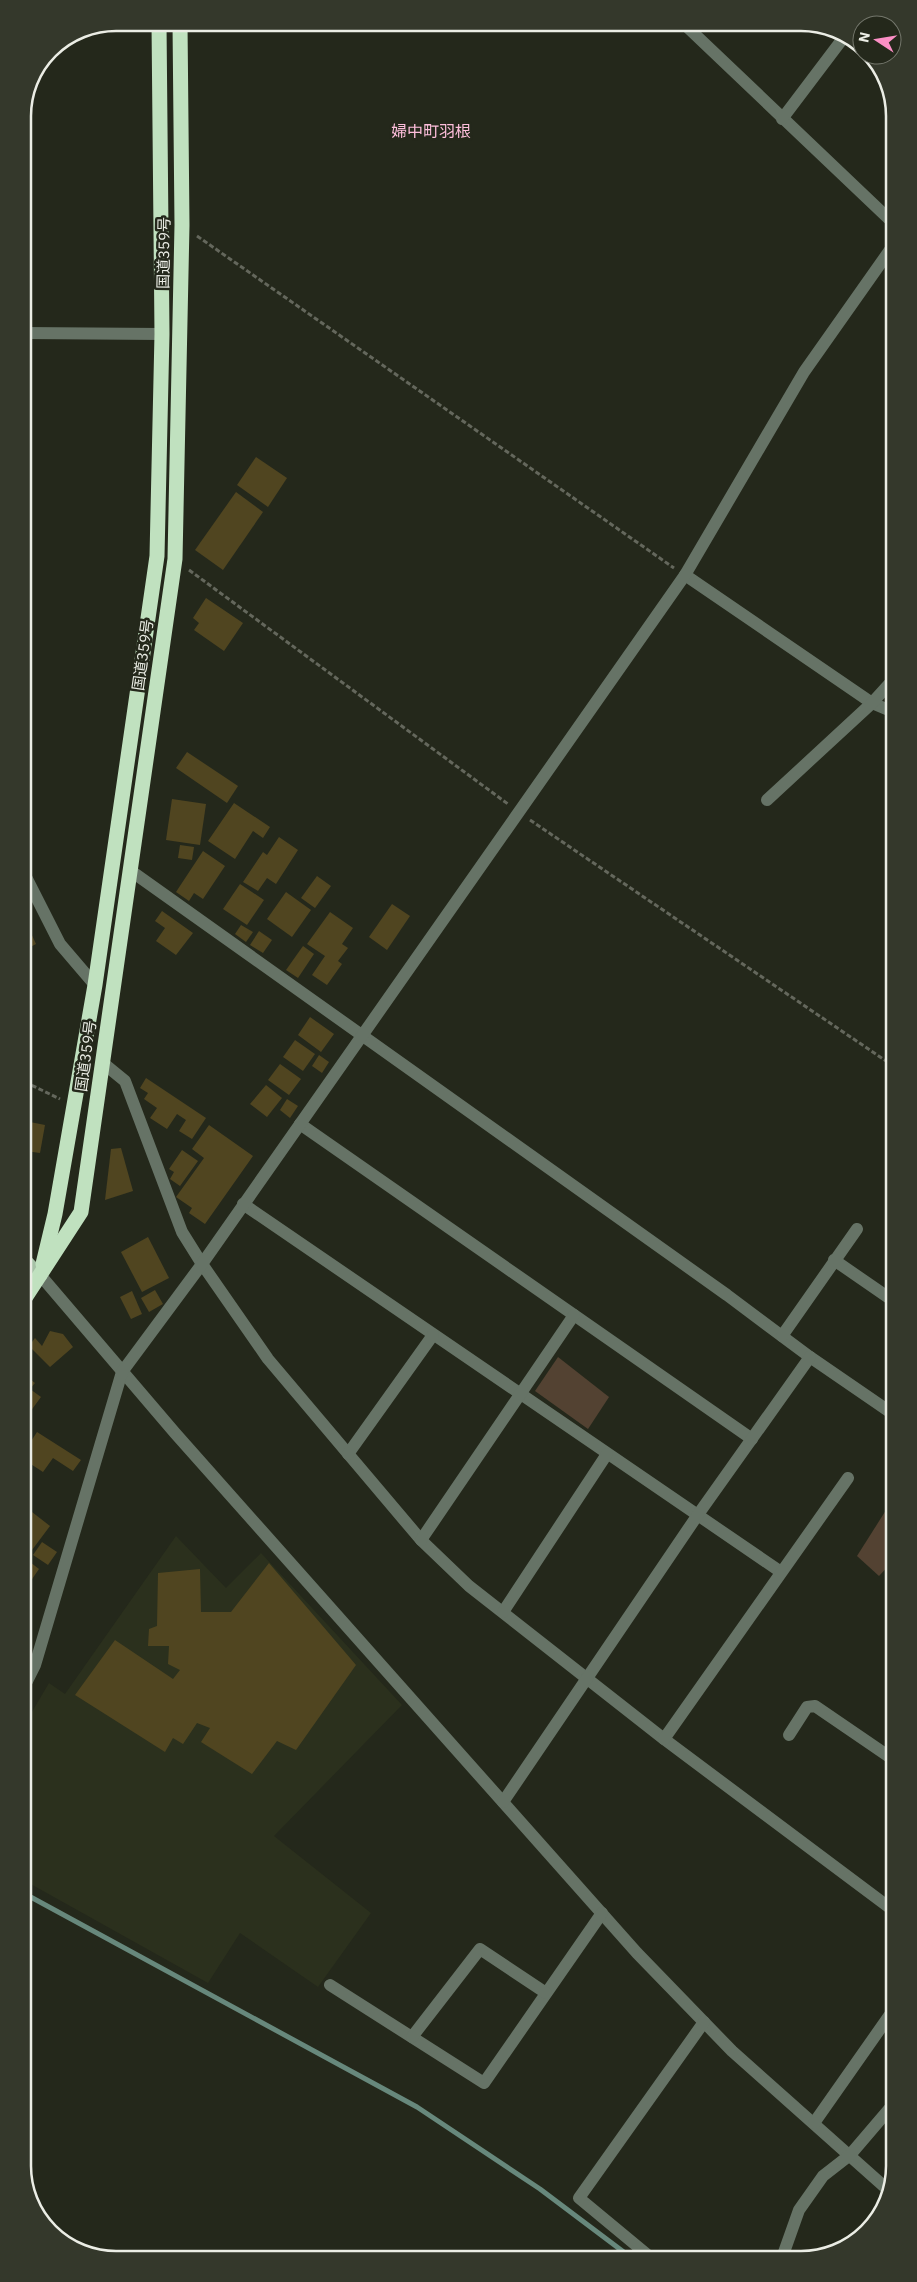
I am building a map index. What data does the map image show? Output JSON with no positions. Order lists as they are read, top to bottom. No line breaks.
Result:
{"streets":{"highway":["国道359号"]},"districts":["婦中町羽根"],"north":"left"}
